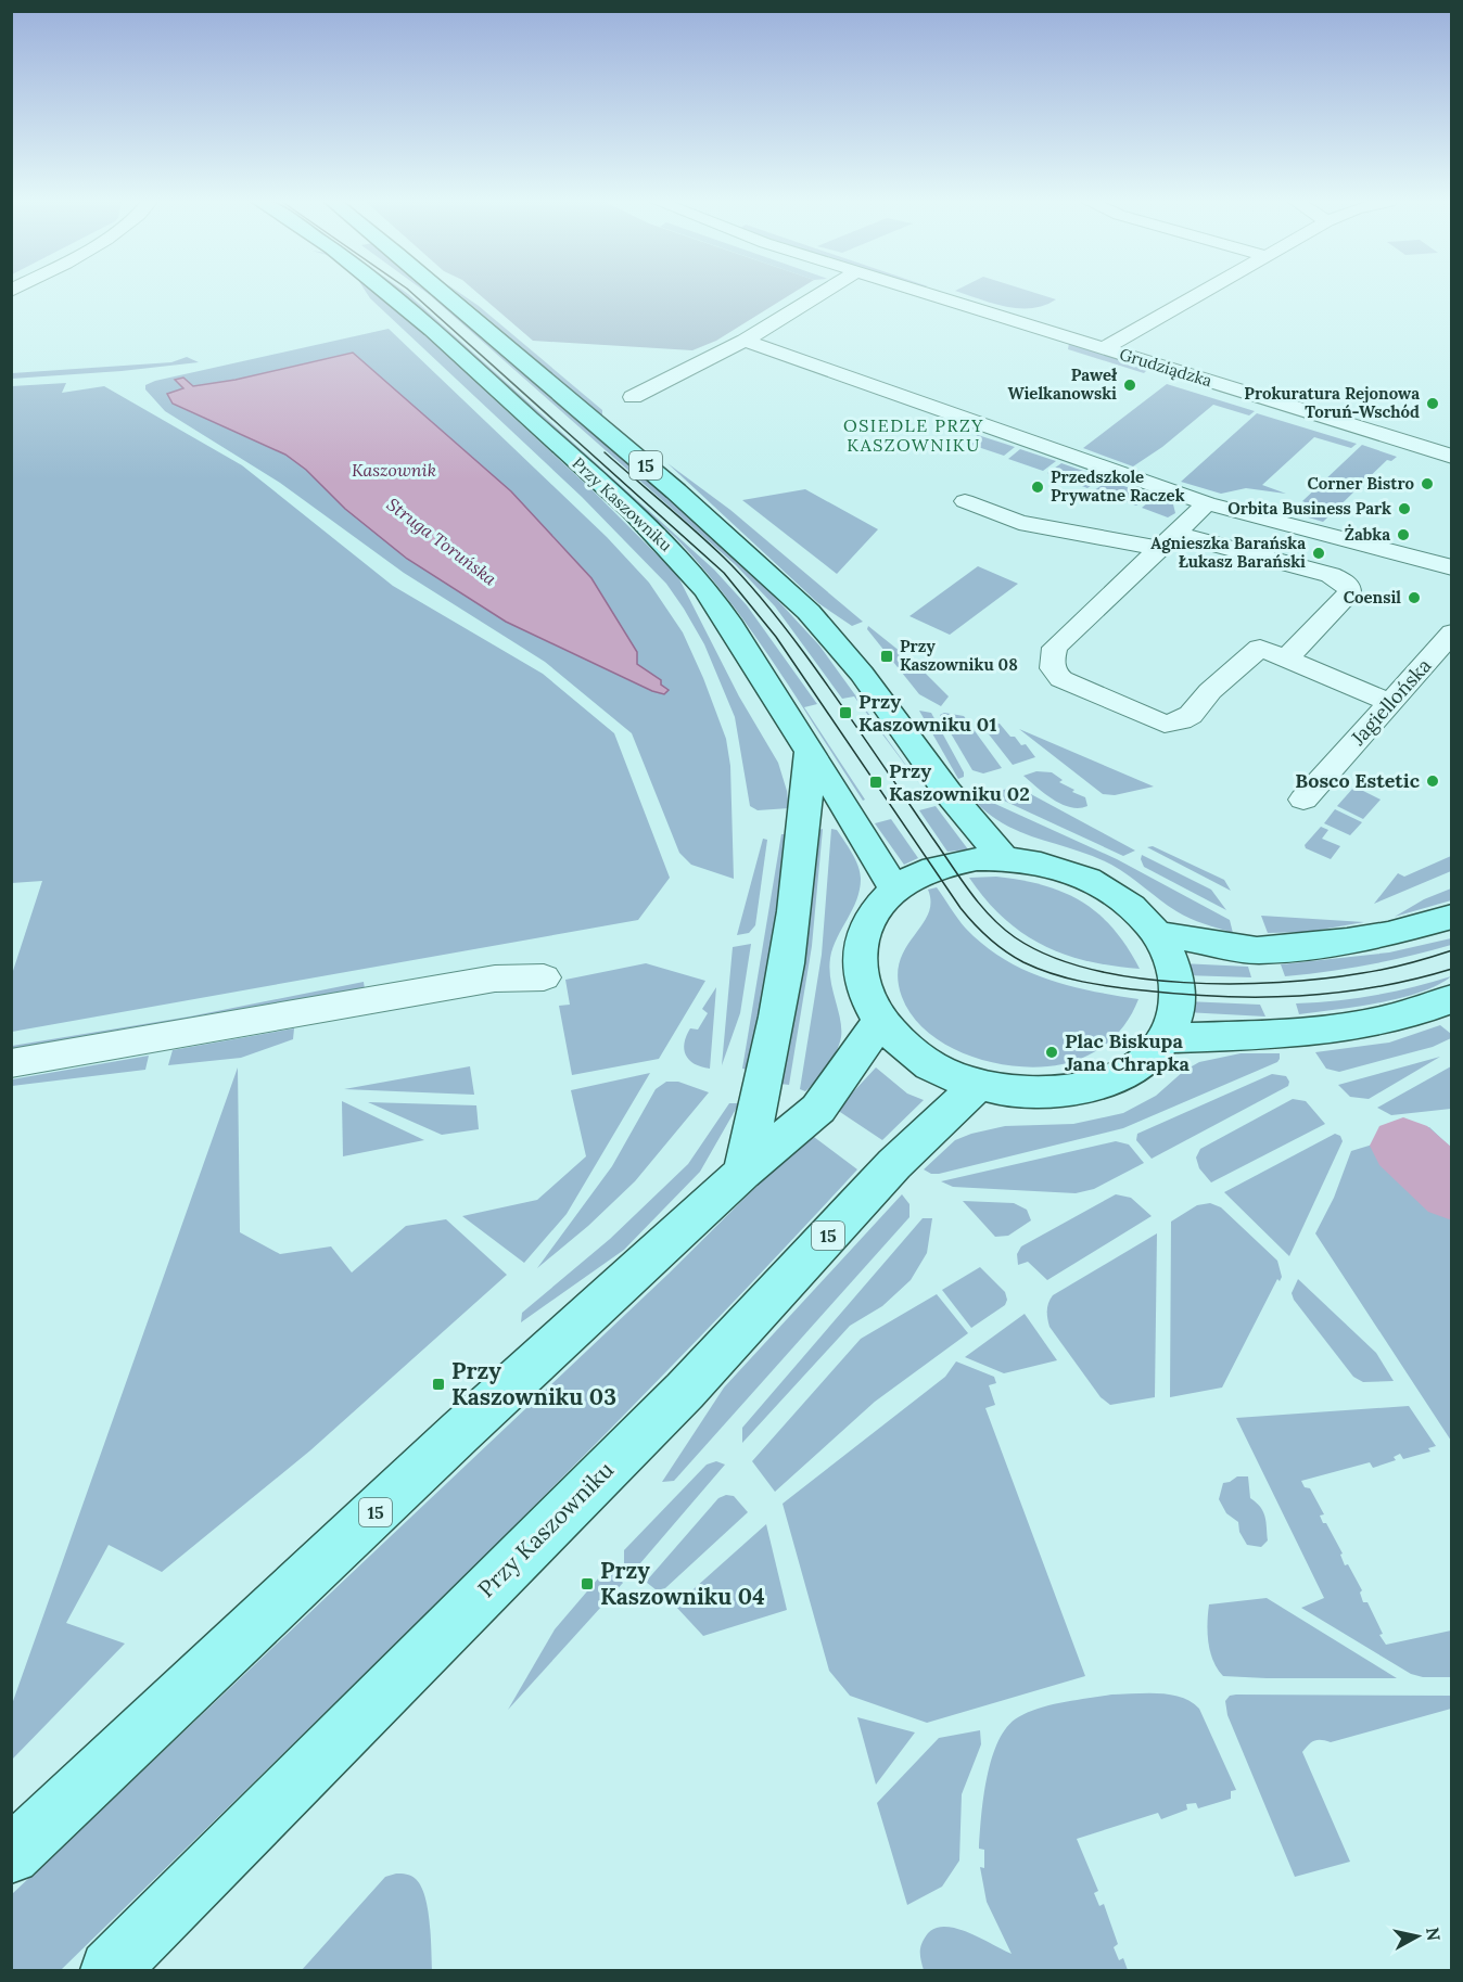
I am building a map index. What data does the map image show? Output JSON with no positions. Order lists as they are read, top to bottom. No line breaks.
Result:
{"streets":{"main road":["15","Przy Kaszowniku"],"street":["Grudziądzka","Jagiellońska"]},"districts":["OSIEDLE PRZY KASZOWNIKU"],"water":["Kaszownik","Struga Toruńska"],"places":{"other":["Paweł Wielkanowski","Prokuratura Rejonowa Toruń-Wschód","Corner Bistro","Przedszkole Prywatne Raczek","Orbita Business Park","Żabka","Agnieszka Barańska Łukasz Barański","Coensil","Bosco Estetic","Plac Biskupa Jana Chrapka"],"transit":["Przy Kaszowniku 08","Przy Kaszowniku 01","Przy Kaszowniku 02","Przy Kaszowniku 03","Przy Kaszowniku 04"]},"north":"right"}
